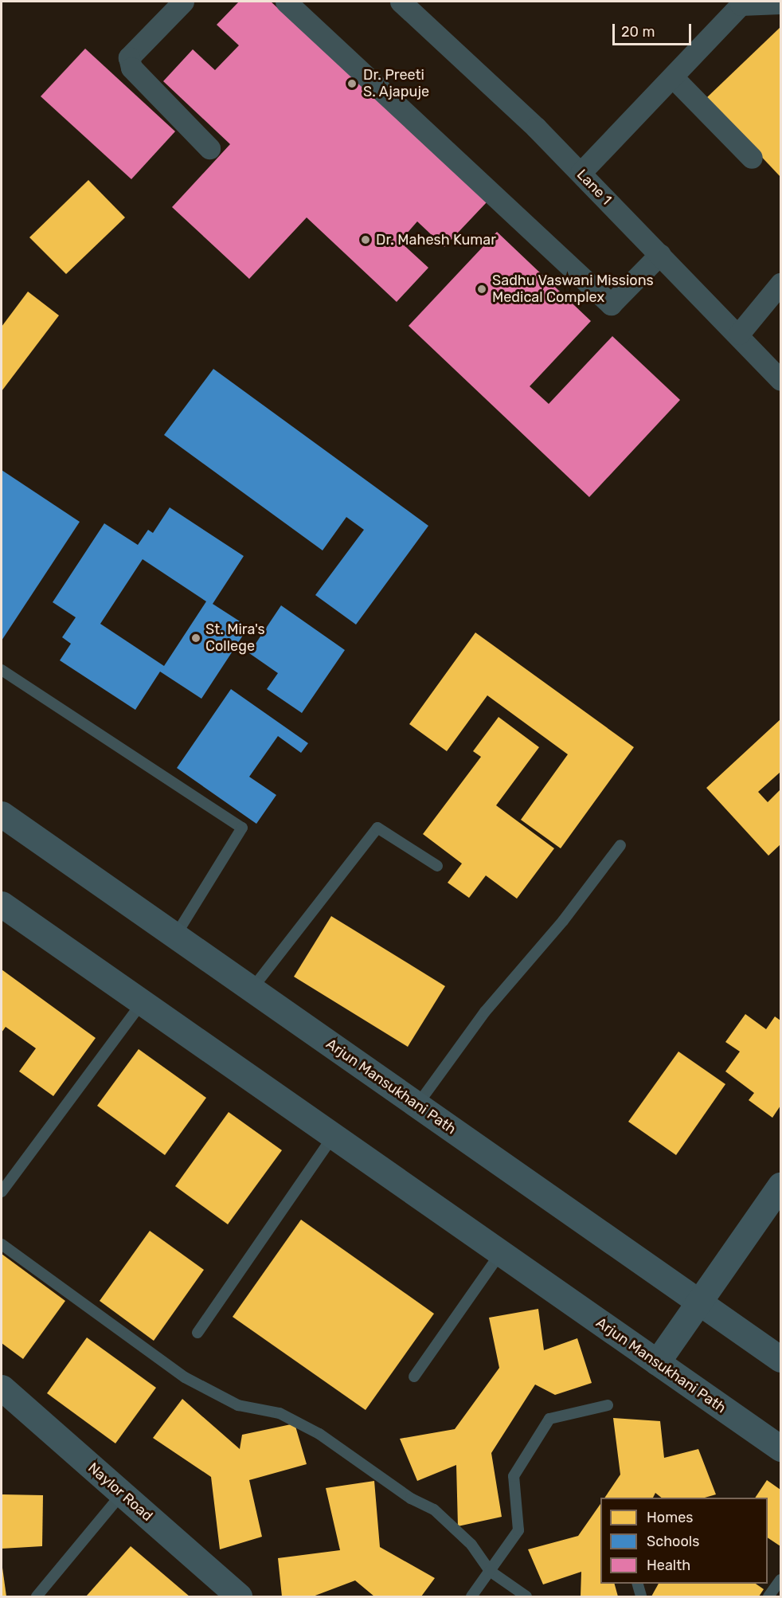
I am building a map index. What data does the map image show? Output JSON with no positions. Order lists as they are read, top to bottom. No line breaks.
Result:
{"streets":{"main road":["Arjun Mansukhani Path","Naylor Road"],"street":["Lane 1"]},"places":["Dr. Preeti S. Ajapuje","Dr. Mahesh Kumar","Sadhu Vaswani Missions Medical Complex","St. Mira's College"],"legend":["Homes","Schools","Health"],"scale_bar":"20 m"}
